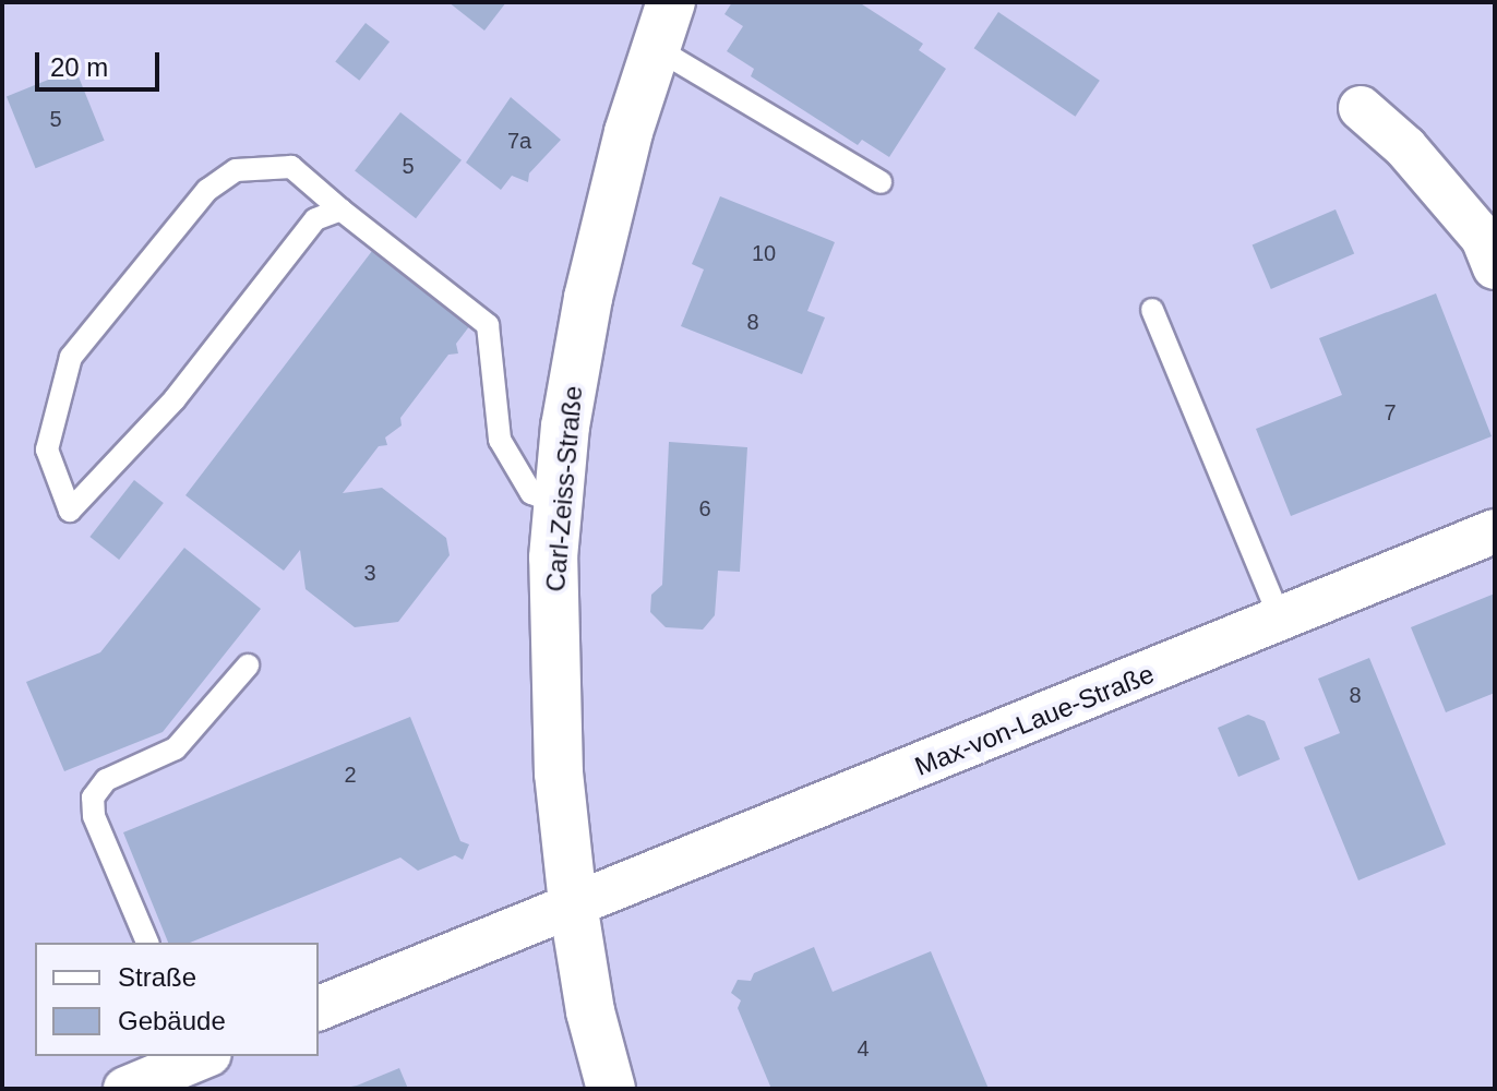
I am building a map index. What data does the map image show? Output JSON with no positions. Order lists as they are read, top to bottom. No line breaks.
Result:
{"streets":{"street":["Carl-Zeiss-Straße","Max-von-Laue-Straße"]},"crossings":[["Carl-Zeiss-Straße","Max-von-Laue-Straße"]],"house_numbers":["5","7a","5","10","8","7","6","3","8","2","4"],"legend":["Straße","Gebäude"],"scale_bar":"20 m"}
